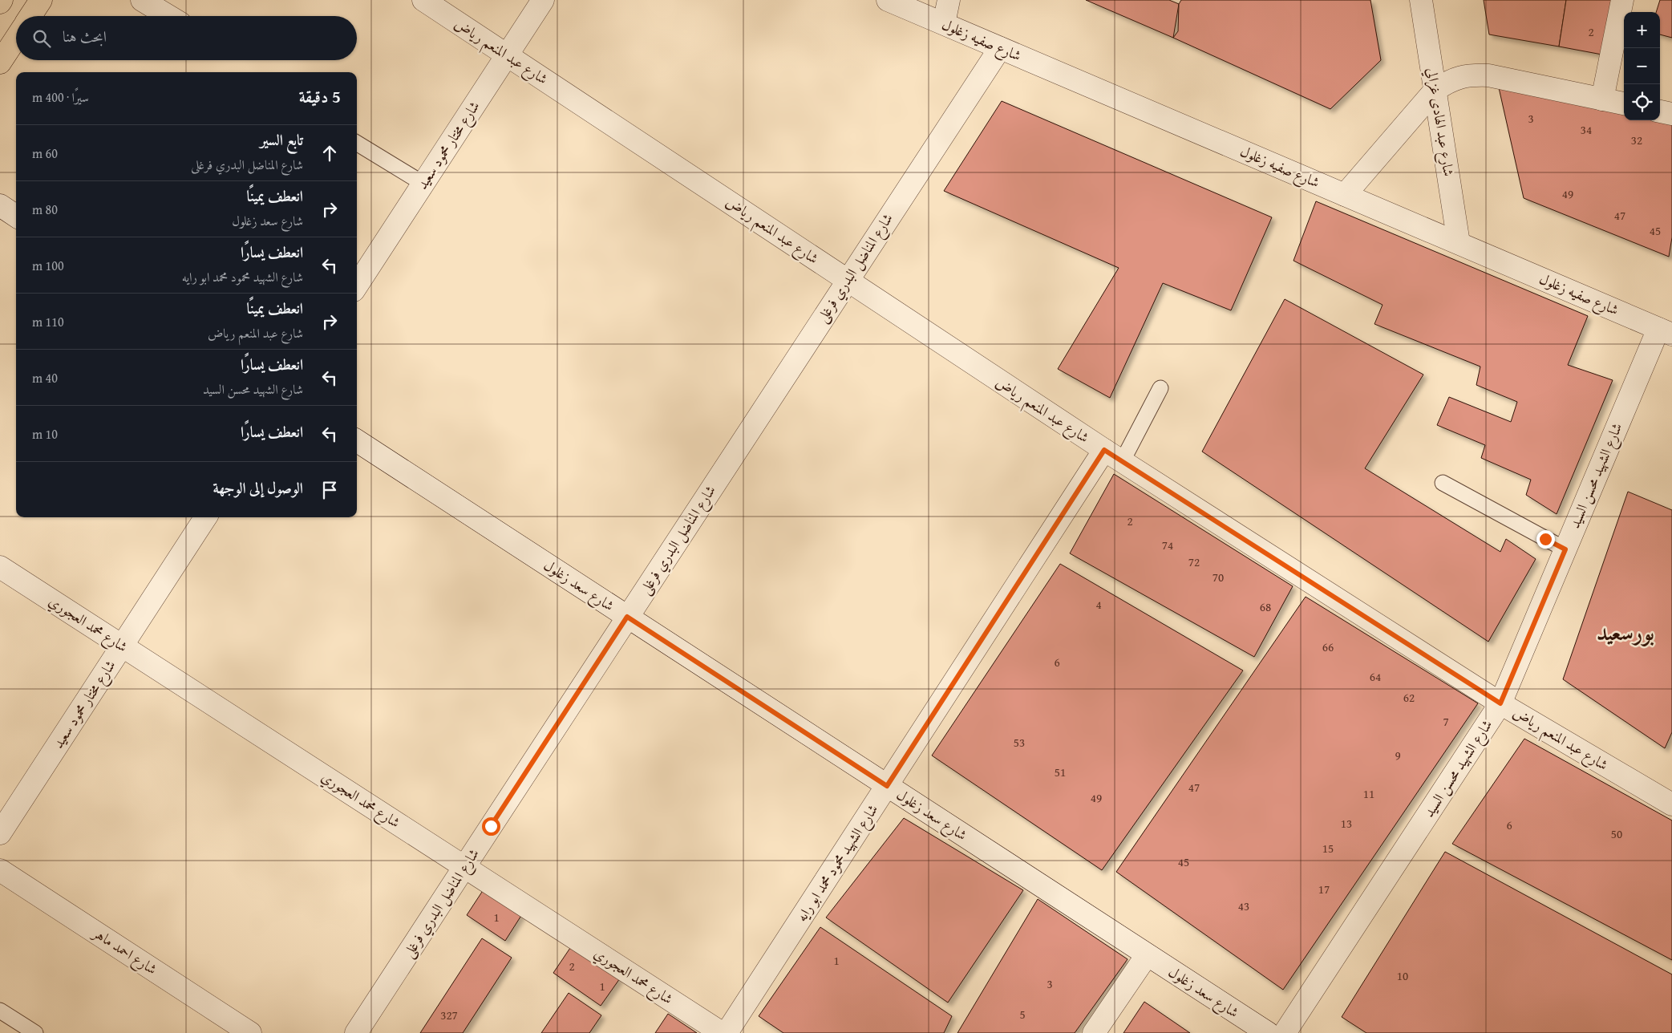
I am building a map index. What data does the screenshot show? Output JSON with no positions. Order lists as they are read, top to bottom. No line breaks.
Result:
{"streets":{"street":["شارع صفيه زغلول","شارع عبد المنعم رياض","شارع عبد الهادى غزالي","شارع مختار محمود سعيد","شارع المناضل البدري فرغلى","شارع الشهيد محسن السيد","شارع سعد زغلول","شارع محمد العجوري","شارع الشهيد محمود محمد ابو رايه","شارع احمد ماهر"]},"crossings":[["شارع صفيه زغلول","شارع عبد الهادى غزالي"],["شارع صفيه زغلول","شارع المناضل البدري فرغلى"],["شارع صفيه زغلول","شارع الشهيد محسن السيد"],["شارع عبد المنعم رياض","شارع مختار محمود سعيد"],["شارع عبد المنعم رياض","شارع المناضل البدري فرغلى"],["شارع عبد المنعم رياض","شارع الشهيد محسن السيد"],["شارع عبد المنعم رياض","شارع الشهيد محمود محمد ابو رايه"],["شارع مختار محمود سعيد","شارع محمد العجوري"],["شارع المناضل البدري فرغلى","شارع سعد زغلول"],["شارع المناضل البدري فرغلى","شارع محمد العجوري"],["شارع سعد زغلول","شارع الشهيد محمود محمد ابو رايه"]],"districts":["بورسعيد"],"house_numbers":["2","3","34","32","49","47","45","2","74","72","70","4","68","66","6","64","62","7","53","9","51","47","11","49","13","6","50","15","45","17","43","1","1","2","10","3","1","5","327"],"page":{"map_buttons":["+","−"],"search":"ابحث هنا","heading":["5 دقيقة","سيرًا · 400 m"],"list":[["تابع السير","شارع المناضل البدري فرغلى","60 m"],["انعطف يمينًا","شارع سعد زغلول","80 m"],["انعطف يسارًا","شارع الشهيد محمود محمد ابو رايه","100 m"],["انعطف يمينًا","شارع عبد المنعم رياض","110 m"],["انعطف يسارًا","شارع الشهيد محسن السيد","40 m"],["انعطف يسارًا","10 m"],"الوصول إلى الوجهة"]}}
